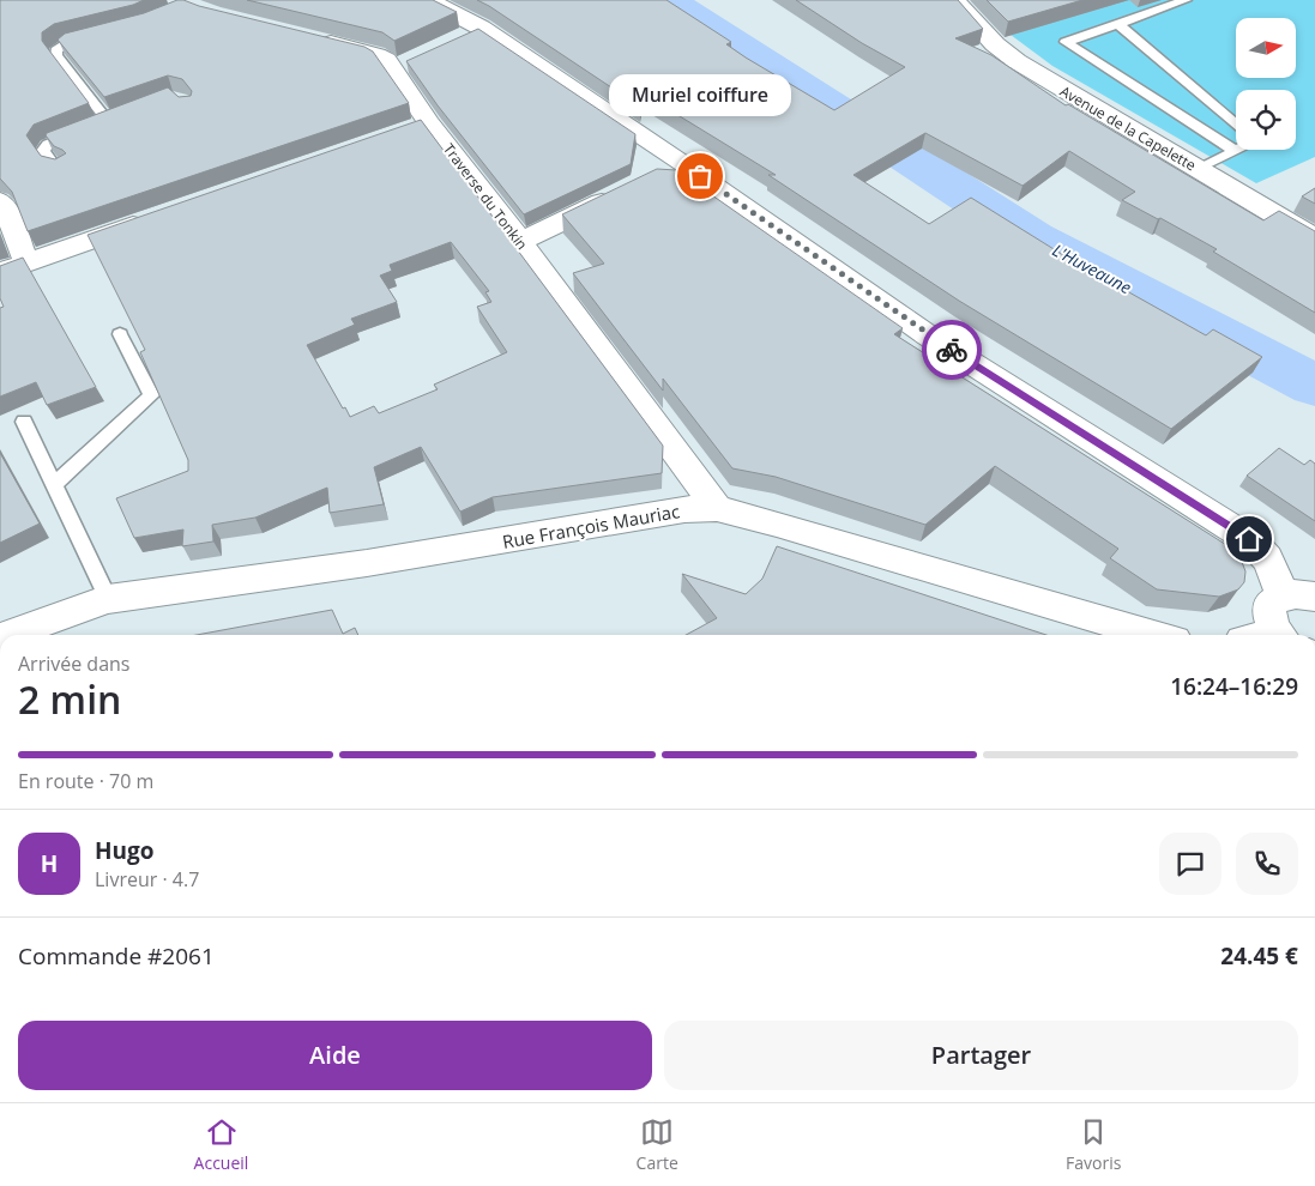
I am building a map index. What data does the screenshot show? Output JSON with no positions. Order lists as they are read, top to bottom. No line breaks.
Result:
{"streets":{"street":["Avenue de la Capelette","Traverse du Tonkin","Rue François Mauriac"]},"crossings":[["Traverse du Tonkin","Rue François Mauriac"]],"water":["L'Huveaune"],"places":["Muriel coiffure"],"north":"right","page":{"bubble":"Muriel coiffure","heading":["2 min","Arrivée dans","16:24–16:29"],"panel":["Hugo","Livreur · 4.7","Commande #2061","24.45 €"],"bar":"En route · 70 m","round":"H","buttons":["Aide","Partager"],"tabs":["Accueil","Carte","Favoris"]}}
